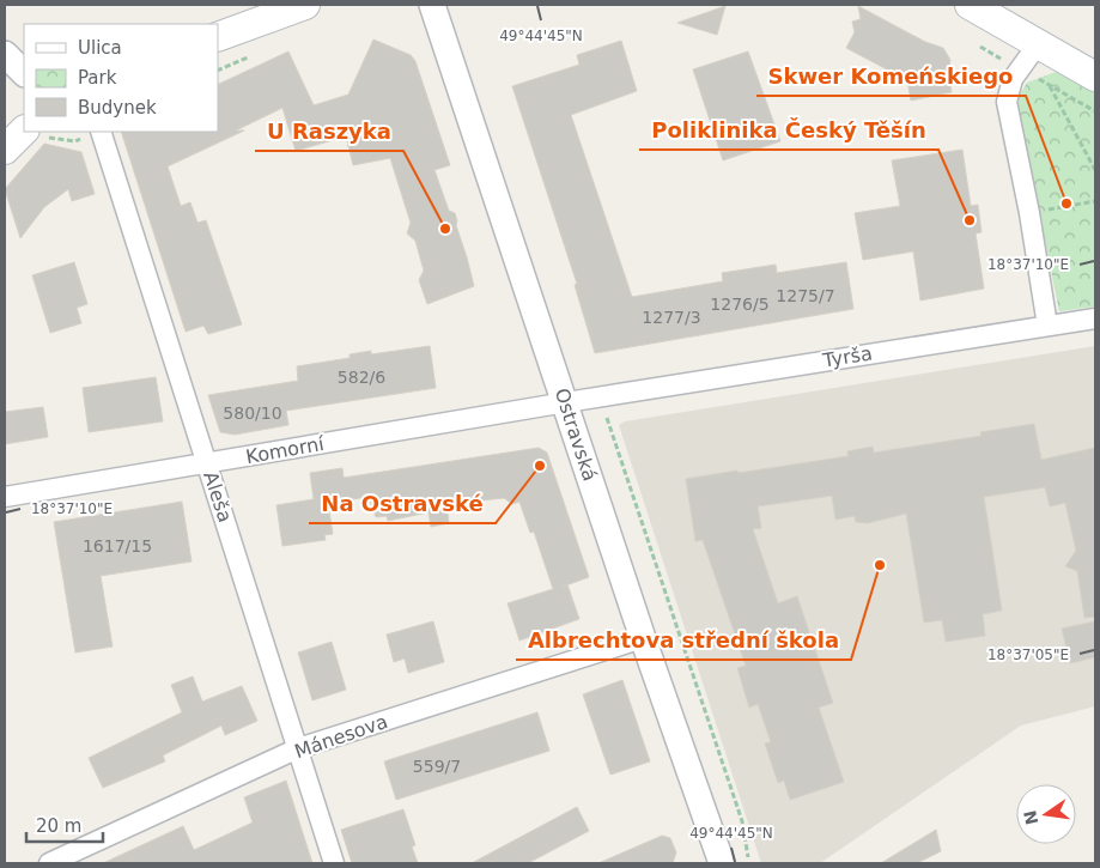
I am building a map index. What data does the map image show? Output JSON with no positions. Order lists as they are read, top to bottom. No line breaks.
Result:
{"streets":{"street":["Tyrša","Ostravská","Komorní","Aleša","Mánesova"]},"crossings":[["Tyrša","Ostravská"],["Tyrša","Komorní"],["Ostravská","Komorní"],["Ostravská","Mánesova"],["Komorní","Aleša"],["Aleša","Mánesova"]],"places":["Skwer Komeńskiego","Poliklinika Český Těšín","U Raszyka","Na Ostravské","Albrechtova střední škola"],"house_numbers":["1275/7","1276/5","1277/3","582/6","580/10","1617/15","559/7"],"legend":["Ulica","Park","Budynek"],"scale_bar":"20 m","north":"left","coordinates":["49°44'45\"N","18°37'10\"E","18°37'05\"E"]}
